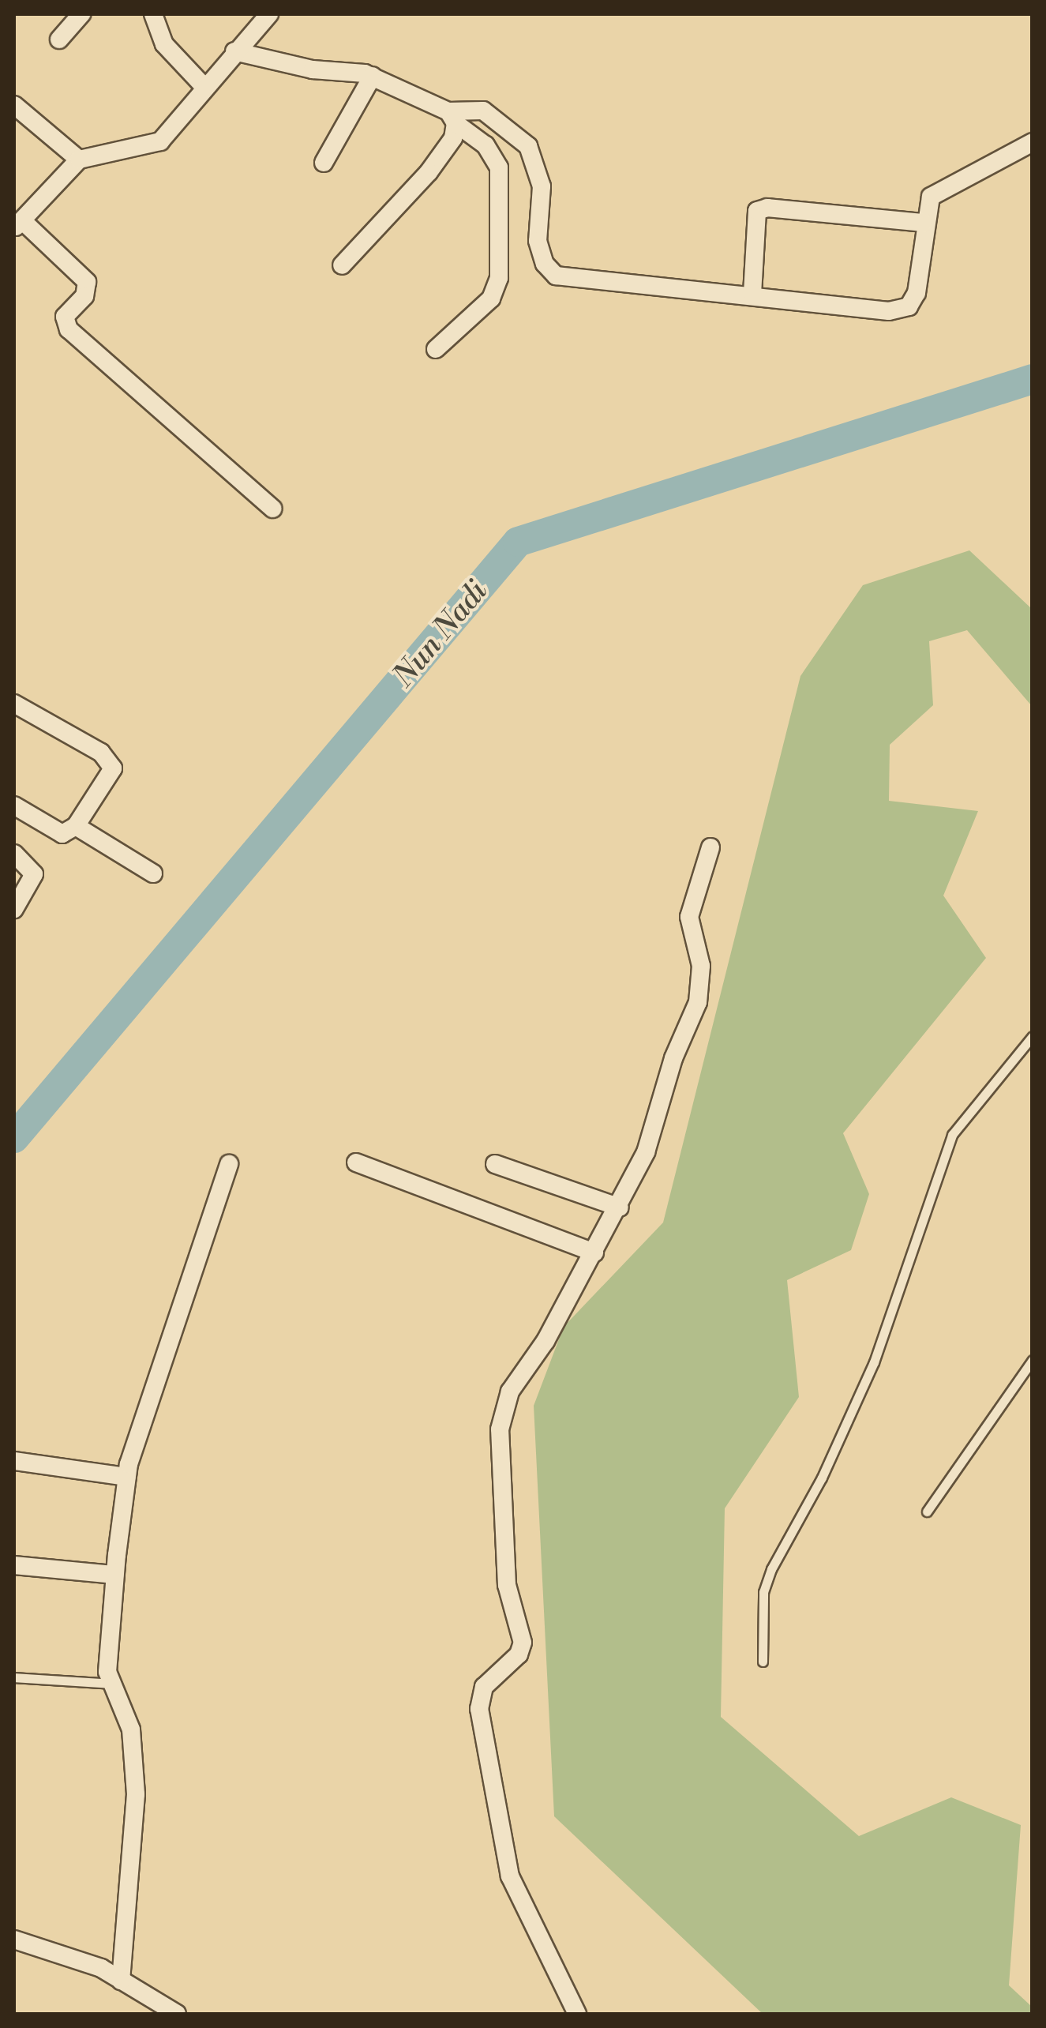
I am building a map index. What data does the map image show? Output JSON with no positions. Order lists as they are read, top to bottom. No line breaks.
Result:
{"water":["Nun Nadi"]}
